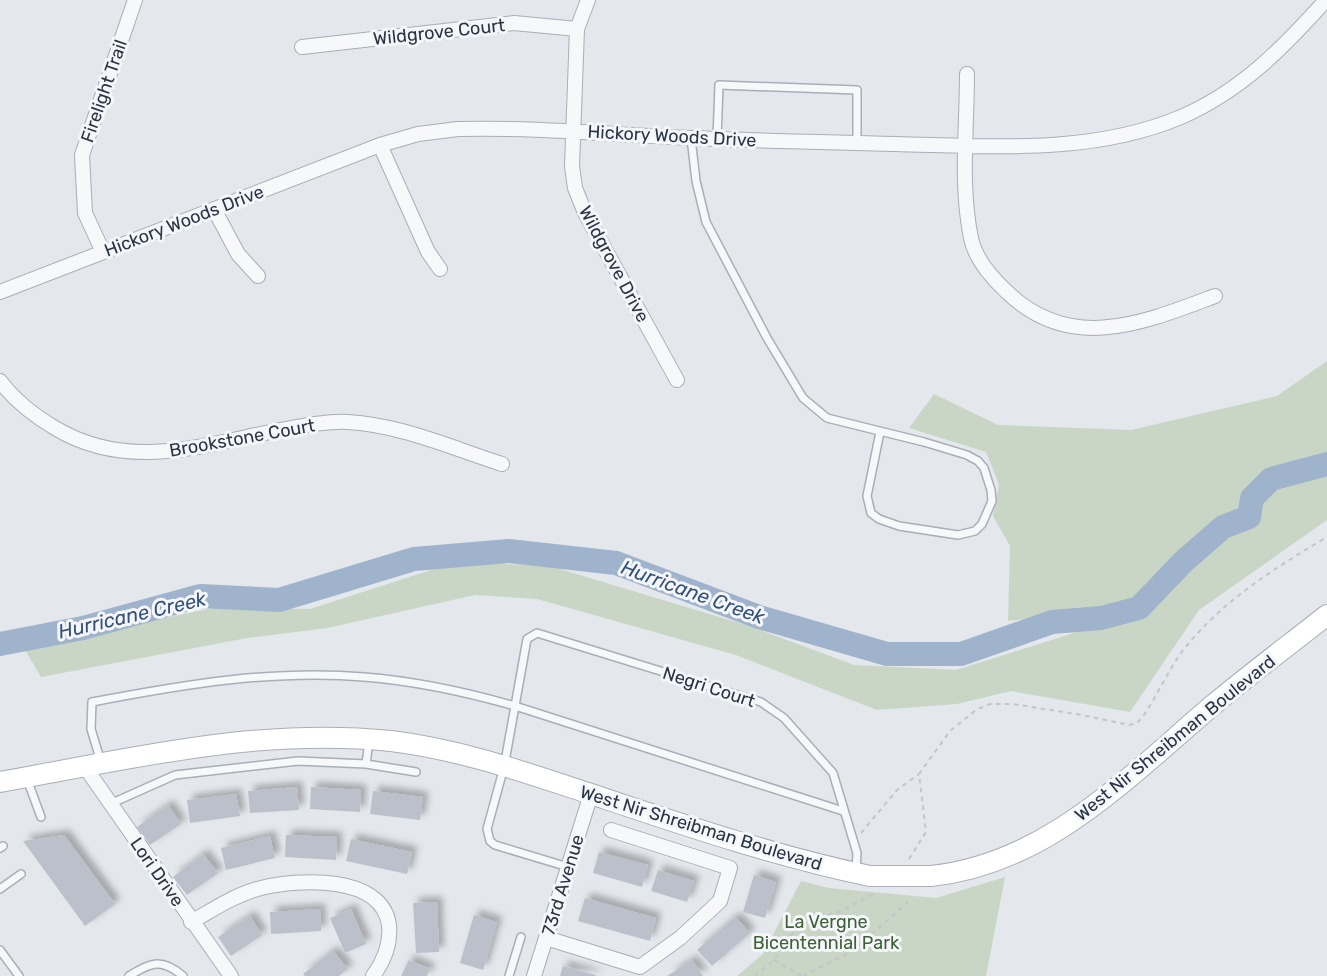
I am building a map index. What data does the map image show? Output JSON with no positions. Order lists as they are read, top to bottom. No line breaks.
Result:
{"streets":{"main road":["West Nir Shreibman Boulevard"],"street":["Wildgrove Court","Firelight Trail","Hickory Woods Drive","Wildgrove Drive","Brookstone Court","Lori Drive","73rd Avenue"],"lane":["Negri Court"]},"crossings":[["Wildgrove Court","Wildgrove Drive"],["Firelight Trail","Hickory Woods Drive"],["Hickory Woods Drive","Wildgrove Drive"],["Negri Court","West Nir Shreibman Boulevard"],["Negri Court","73rd Avenue"],["West Nir Shreibman Boulevard","Lori Drive"],["West Nir Shreibman Boulevard","73rd Avenue"]],"water":["Hurricane Creek"],"parks":["La Vergne Bicentennial Park"]}
